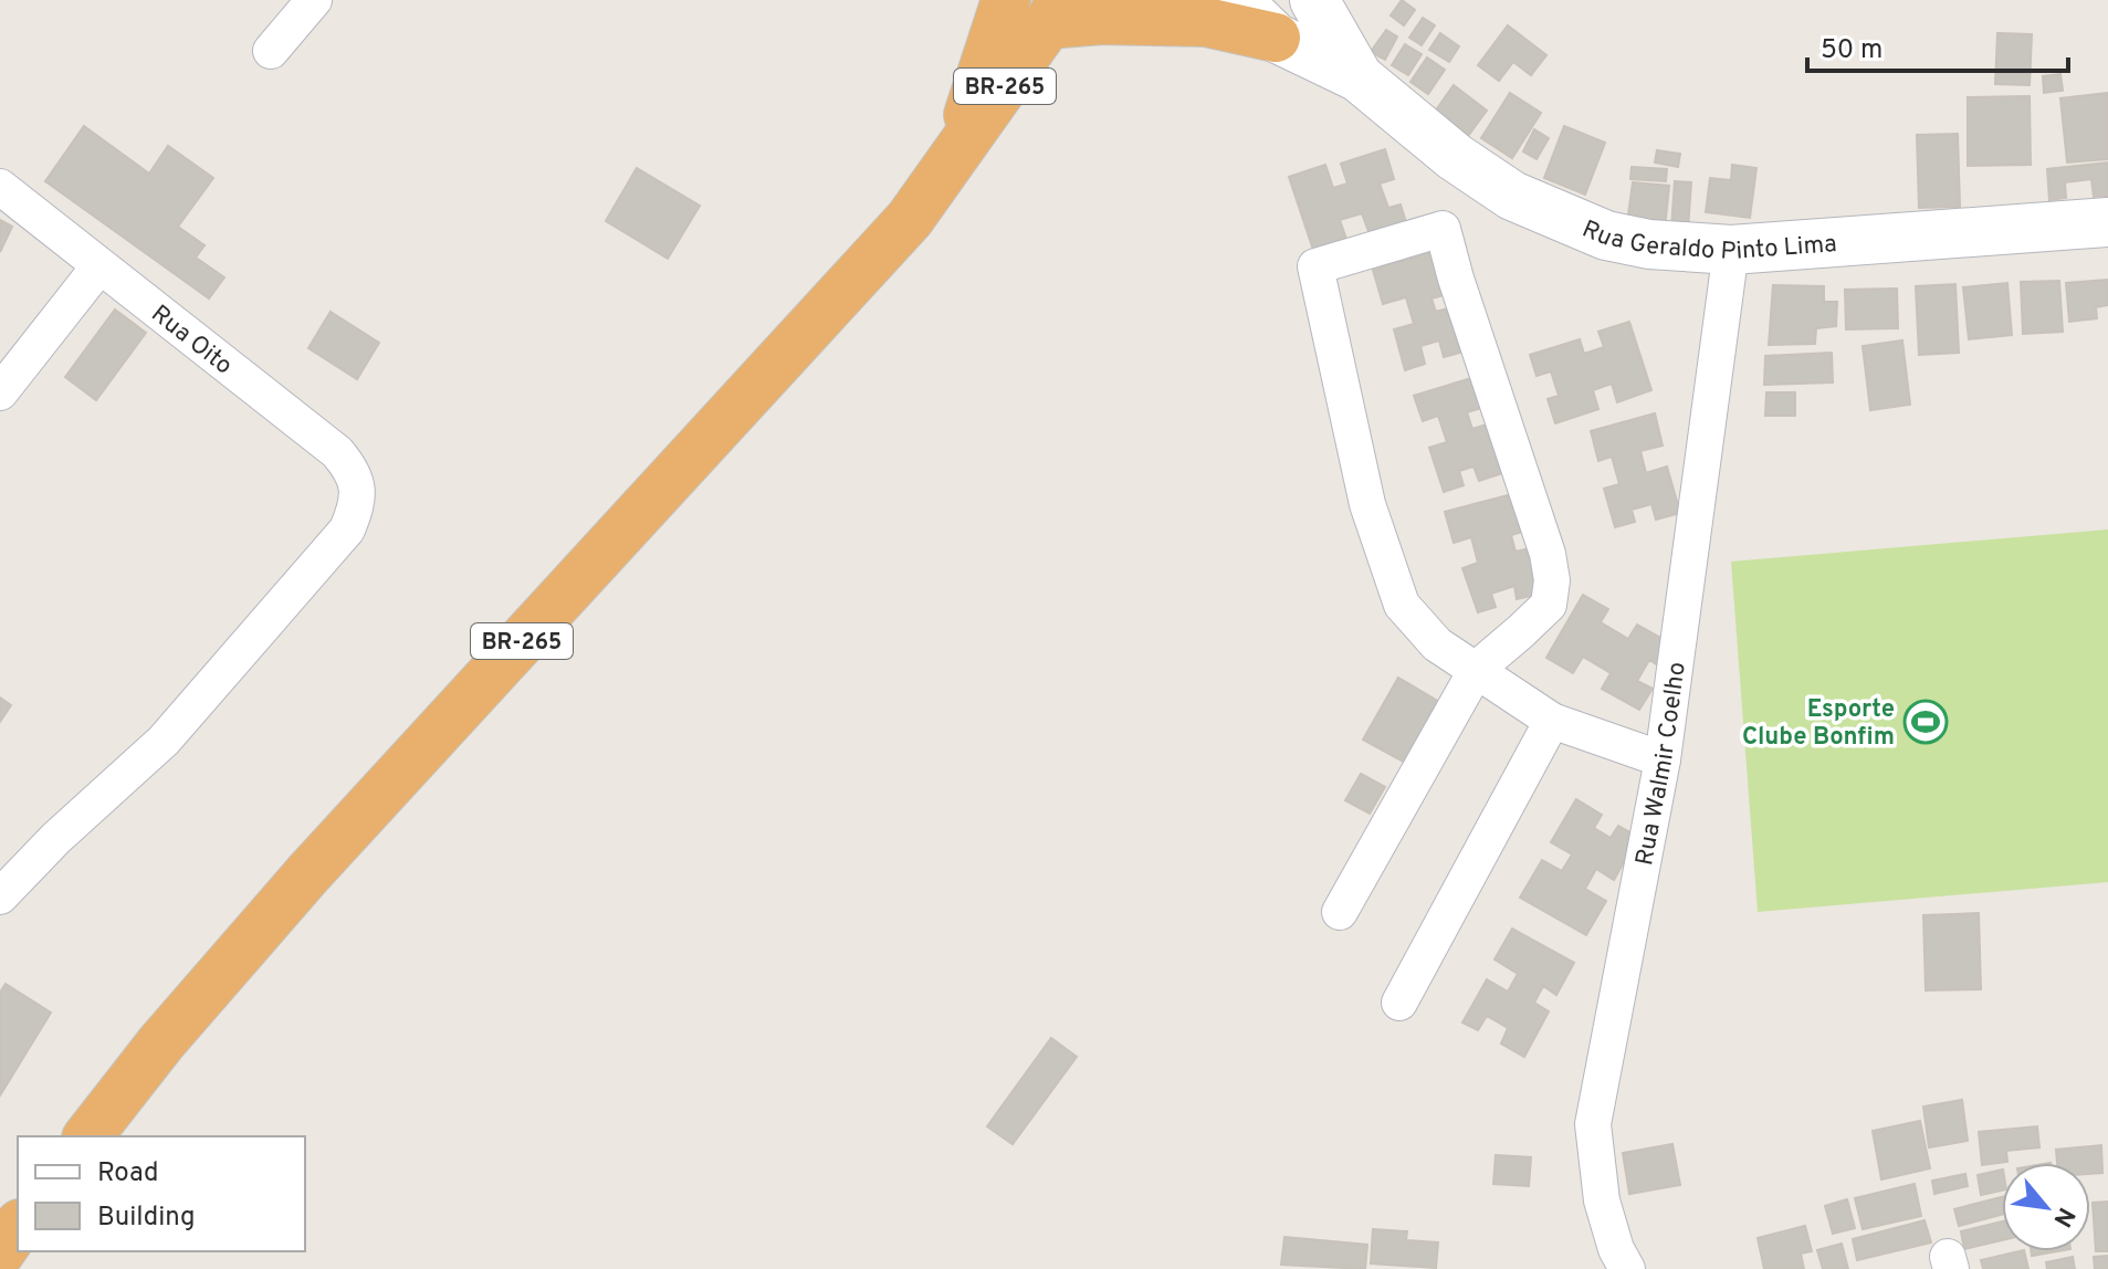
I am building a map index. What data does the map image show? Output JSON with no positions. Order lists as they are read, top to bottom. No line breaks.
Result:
{"streets":{"highway":["BR-265"],"main road":["Rua Geraldo Pinto Lima"],"street":["Rua Oito","Rua Walmir Coelho"]},"crossings":[["Rua Geraldo Pinto Lima","Rua Walmir Coelho"]],"places":{"sports":["Esporte Clube Bonfim"]},"legend":["Road","Building"],"scale_bar":"50 m","north":"bottom right"}
